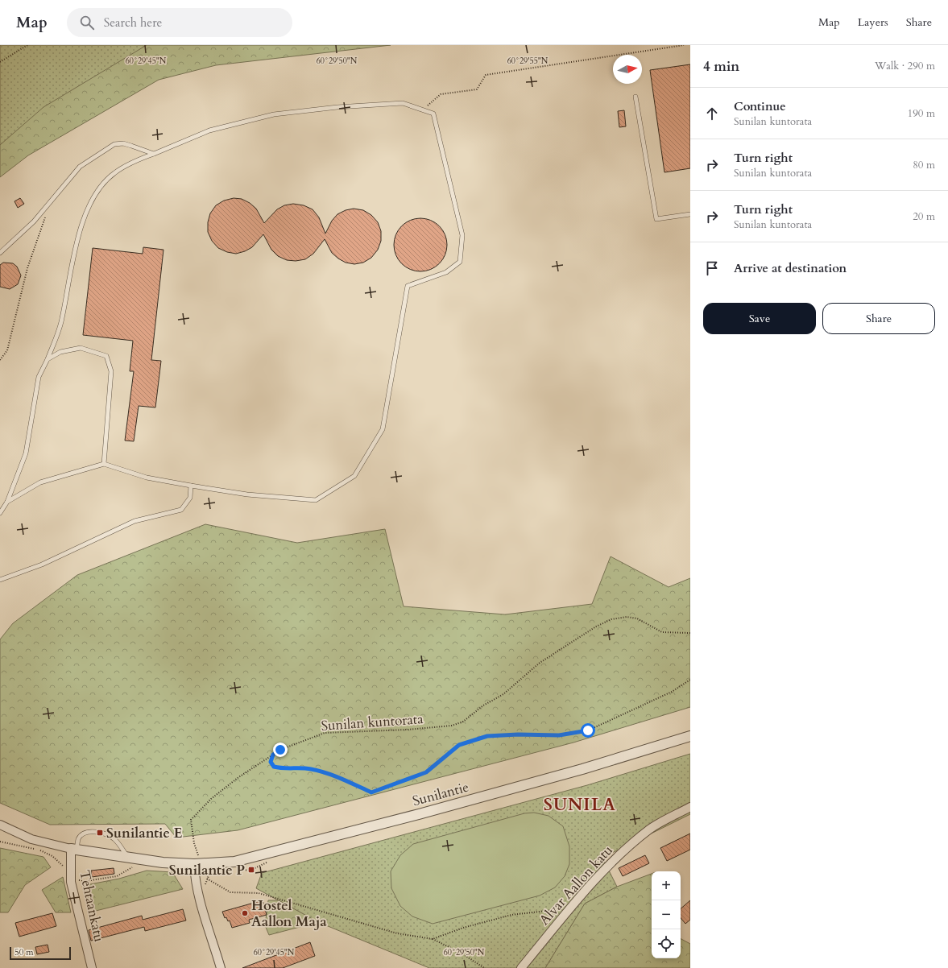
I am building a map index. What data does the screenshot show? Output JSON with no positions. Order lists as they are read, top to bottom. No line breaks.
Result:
{"streets":{"street":["Sunilantie","Alvar Aallon katu","Tehtaankatu"],"path":["Sunilan kuntorata"]},"crossings":[["Sunilan kuntorata","Sunilantie"],["Sunilantie","Tehtaankatu"]],"districts":["SUNILA"],"places":{"transit":["Sunilantie E","Sunilantie P"],"other":["Hostel Aallon Maja"]},"scale_bar":"50 m","north":"right","page":{"header":"Map","search":"Search here","nav":["Map","Layers","Share"],"heading":["4 min","Walk · 290 m"],"list":[["Continue","Sunilan kuntorata","190 m"],["Turn right","Sunilan kuntorata","80 m"],["Turn right","Sunilan kuntorata","20 m"],"Arrive at destination"],"buttons":["Save","Share"],"map_buttons":["+","−"],"scale":"50 m"},"coordinates":["60°29'45\"N","60°29'50\"N","60°29'55\"N"]}
